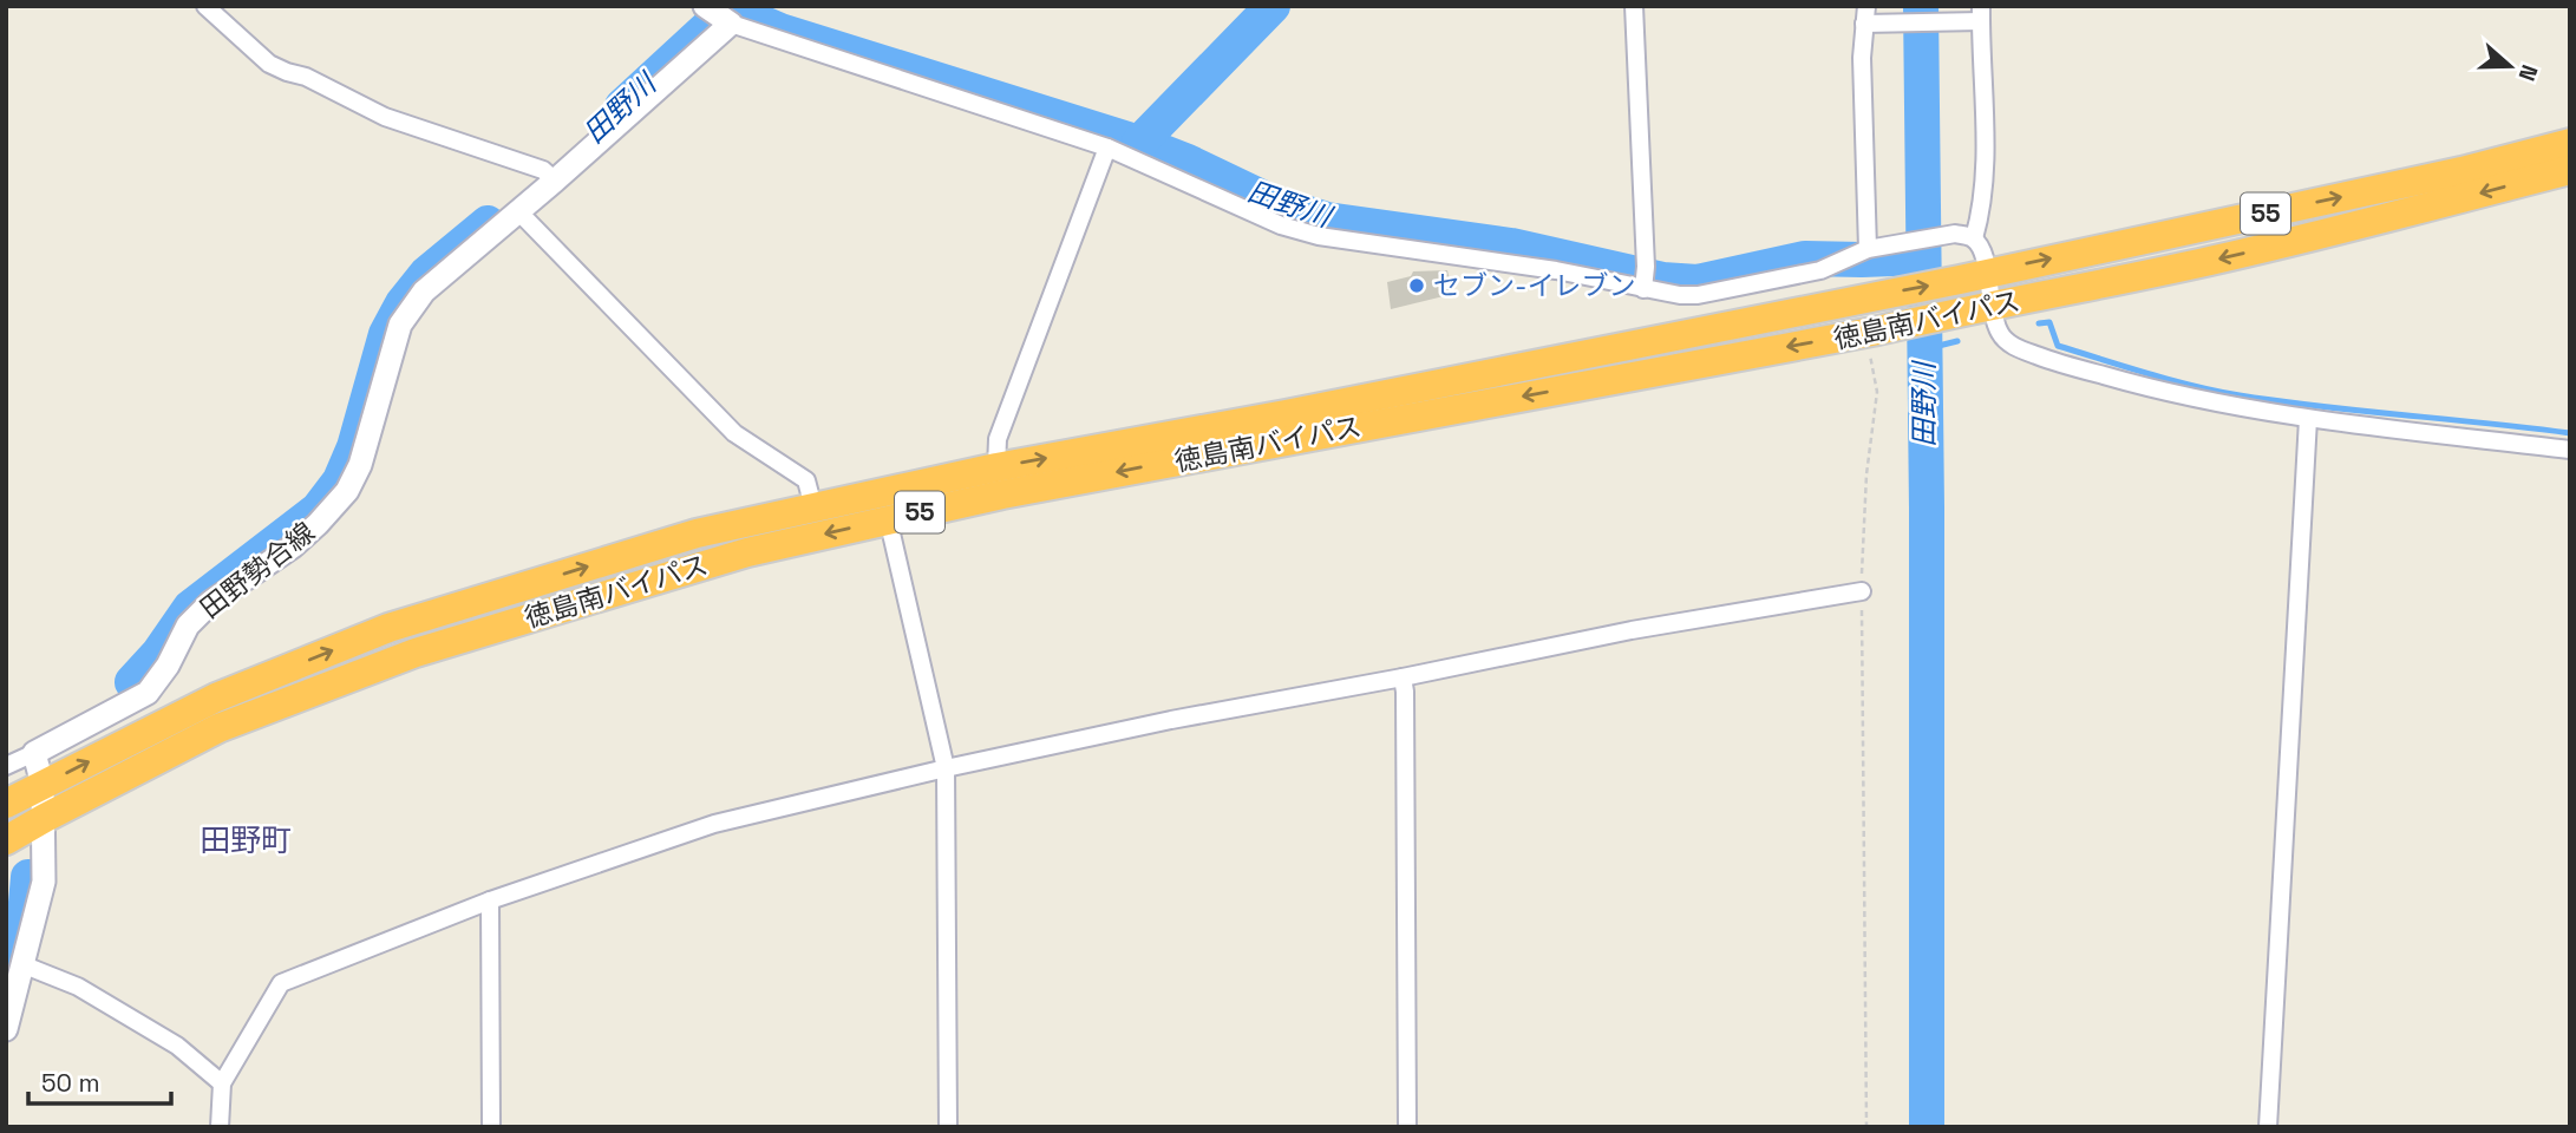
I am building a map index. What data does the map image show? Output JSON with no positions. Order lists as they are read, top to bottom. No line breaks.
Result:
{"streets":{"highway":["55","徳島南バイパス"],"main road":["田野勢合線"]},"districts":["田野町"],"water":["田野川"],"places":["セブン-イレブン"],"scale_bar":"50 m","north":"right"}
